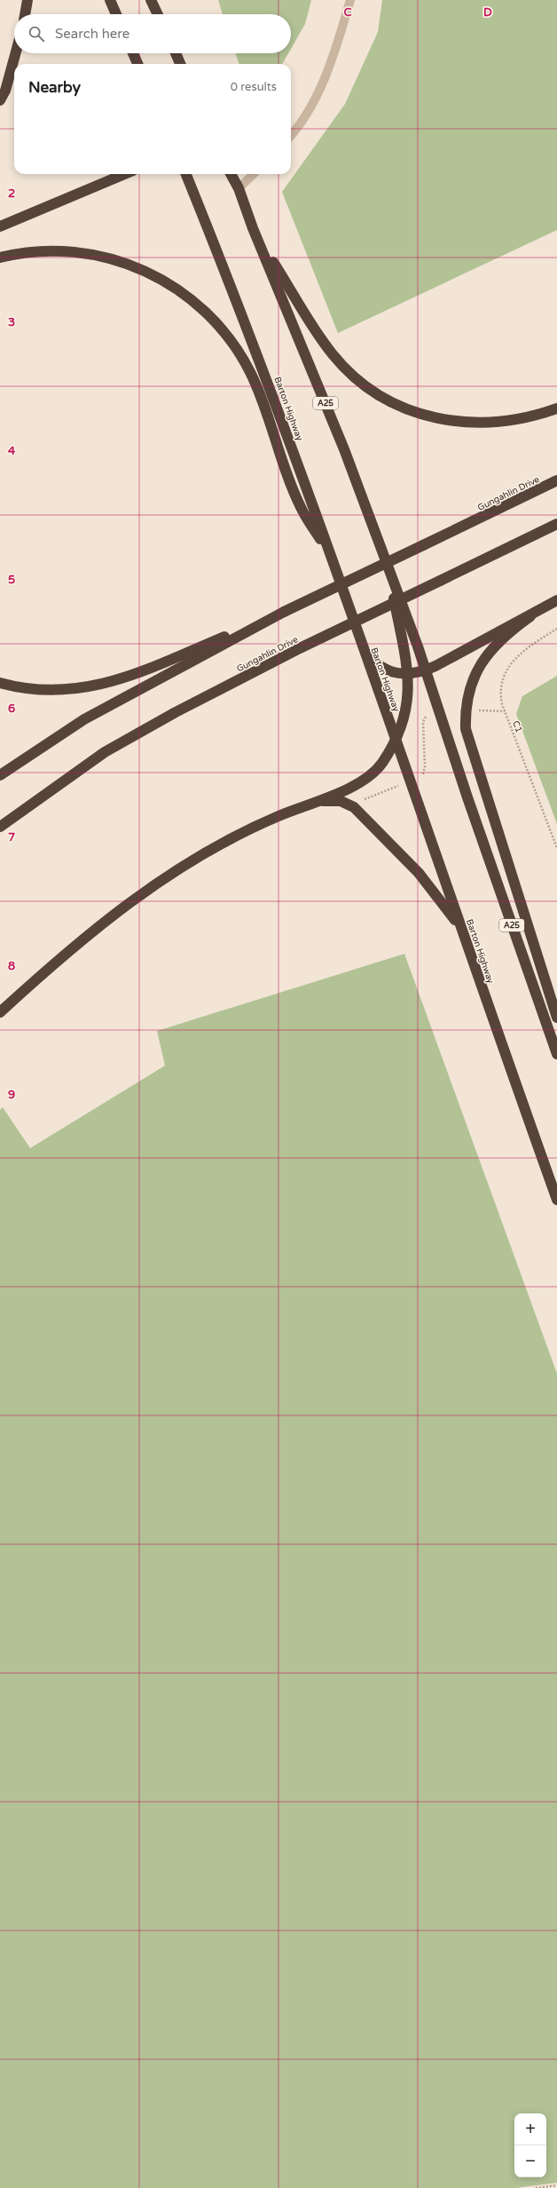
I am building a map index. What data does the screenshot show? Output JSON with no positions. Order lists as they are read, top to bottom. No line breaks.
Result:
{"streets":{"highway":["A25","Barton Highway","Gungahlin Drive"],"path":["C1"]},"page":{"search":"Search here","heading":["Nearby","0 results"],"map_buttons":["+","−"]},"grid":{"columns":["C","D"],"rows":["2","3","4","5","6","7","8","9"]}}
